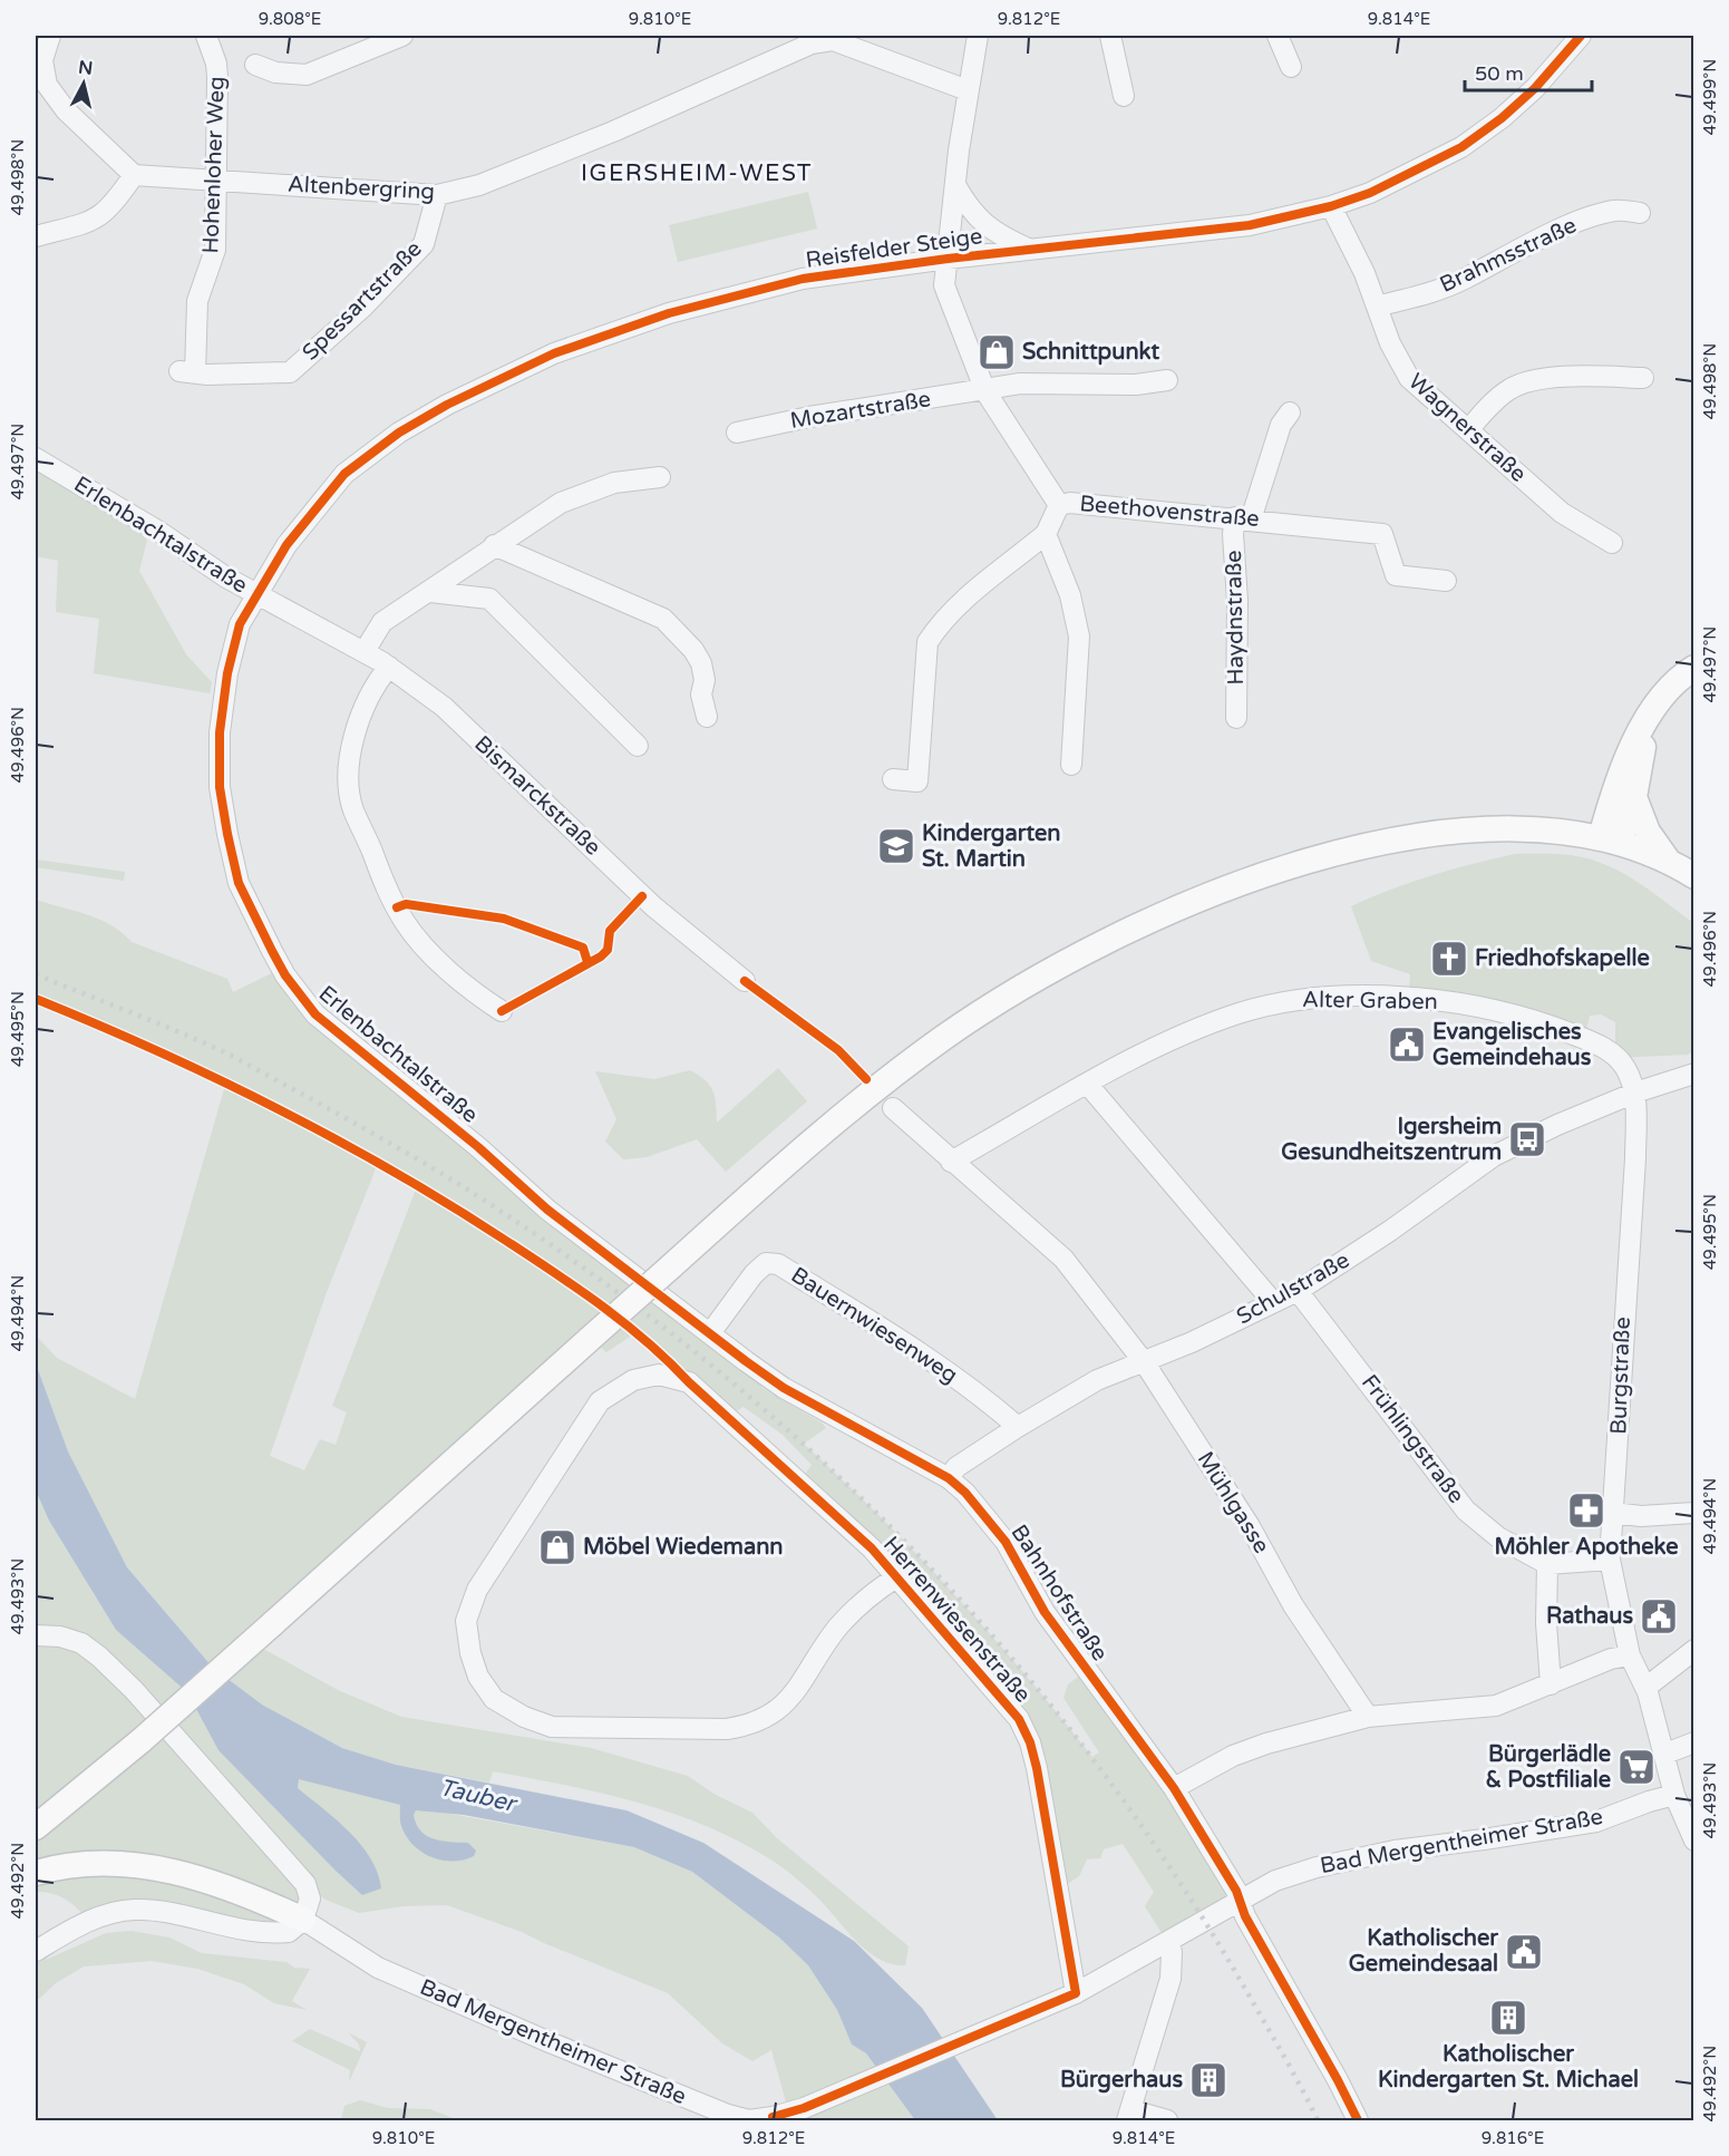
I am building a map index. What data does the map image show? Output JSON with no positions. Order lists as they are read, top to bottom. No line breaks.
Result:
{"streets":{"street":["Hohenloher Weg","Altenbergring","Reisfelder Steige","Brahmsstraße","Spessartstraße","Mozartstraße","Wagnerstraße","Beethovenstraße","Erlenbachtalstraße","Haydnstraße","Bismarckstraße","Alter Graben","Schulstraße","Bauernwiesenweg","Burgstraße","Frühlingstraße","Mühlgasse","Bahnhofstraße","Herrenwiesenstraße","Bad Mergentheimer Straße"]},"crossings":[["Hohenloher Weg","Altenbergring"],["Hohenloher Weg","Spessartstraße"],["Altenbergring","Spessartstraße"],["Reisfelder Steige","Wagnerstraße"],["Reisfelder Steige","Beethovenstraße"],["Reisfelder Steige","Erlenbachtalstraße"],["Reisfelder Steige","Bismarckstraße"],["Brahmsstraße","Wagnerstraße"],["Mozartstraße","Beethovenstraße"],["Beethovenstraße","Haydnstraße"],["Erlenbachtalstraße","Bismarckstraße"],["Erlenbachtalstraße","Bauernwiesenweg"],["Erlenbachtalstraße","Bahnhofstraße"],["Alter Graben","Schulstraße"],["Alter Graben","Burgstraße"],["Alter Graben","Mühlgasse"],["Schulstraße","Bauernwiesenweg"],["Schulstraße","Burgstraße"],["Schulstraße","Frühlingstraße"],["Schulstraße","Mühlgasse"],["Schulstraße","Bahnhofstraße"],["Bauernwiesenweg","Bahnhofstraße"],["Burgstraße","Bad Mergentheimer Straße"],["Bahnhofstraße","Bad Mergentheimer Straße"],["Herrenwiesenstraße","Bad Mergentheimer Straße"]],"districts":["IGERSHEIM-WEST"],"water":["Tauber"],"places":{"shop":["Schnittpunkt","Möbel Wiedemann"],"school or university":["Kindergarten St. Martin"],"church":["Friedhofskapelle"],"public building":["Evangelisches Gemeindehaus","Rathaus","Katholischer Gemeindesaal"],"bus stop":["Igersheim Gesundheitszentrum"],"pharmacy":["Möhler Apotheke"],"supermarket":["Bürgerlädle & Postfiliale"],"building":["Katholischer Kindergarten St. Michael","Bürgerhaus"]},"scale_bar":"50 m","north":"top","coordinates":["9.808°E","9.810°E","9.812°E","9.814°E","49.499°N","49.498°N","49.497°N","49.496°N","49.495°N","49.494°N","49.493°N","49.492°N","9.816°E"]}
